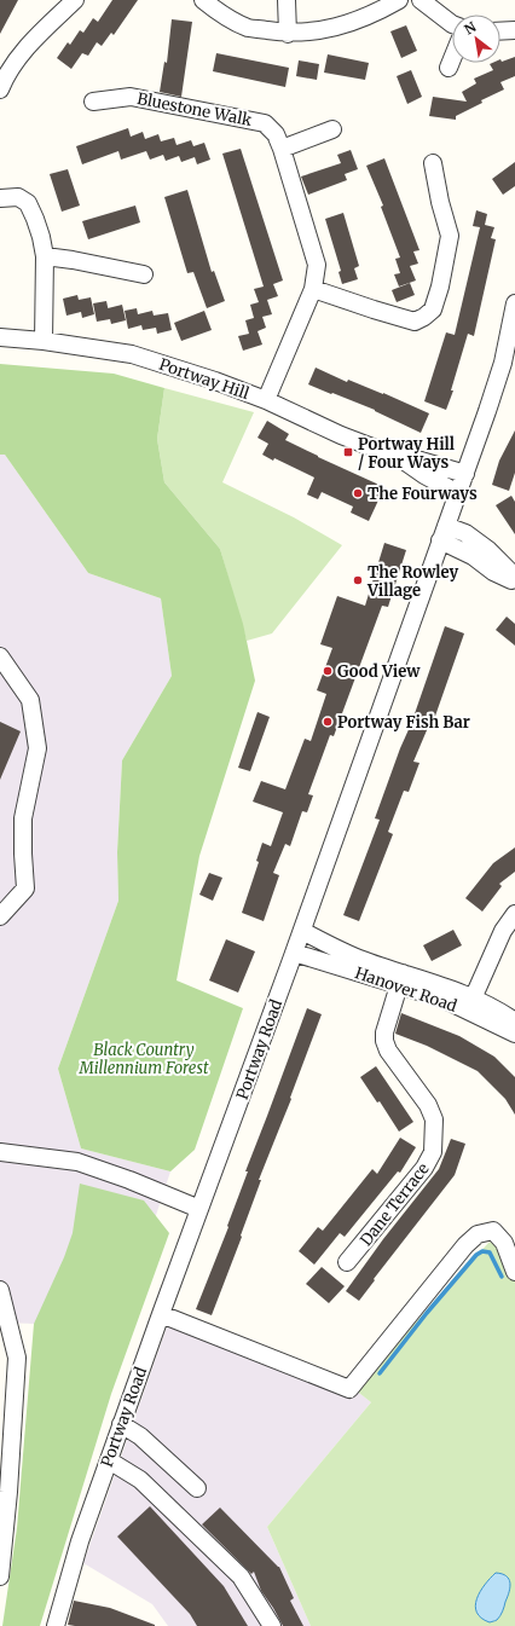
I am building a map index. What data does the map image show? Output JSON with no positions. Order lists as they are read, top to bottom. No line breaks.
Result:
{"streets":{"street":["Bluestone Walk","Portway Hill","Hanover Road","Portway Road","Dane Terrace"]},"crossings":[["Bluestone Walk","Portway Hill"],["Portway Hill","Portway Road"],["Hanover Road","Portway Road"],["Hanover Road","Dane Terrace"]],"parks":["Black Country Millennium Forest"],"places":{"transit":["Portway Hill / Four Ways"],"other":["The Fourways","The Rowley Village","Good View","Portway Fish Bar"]},"north":"top left"}
